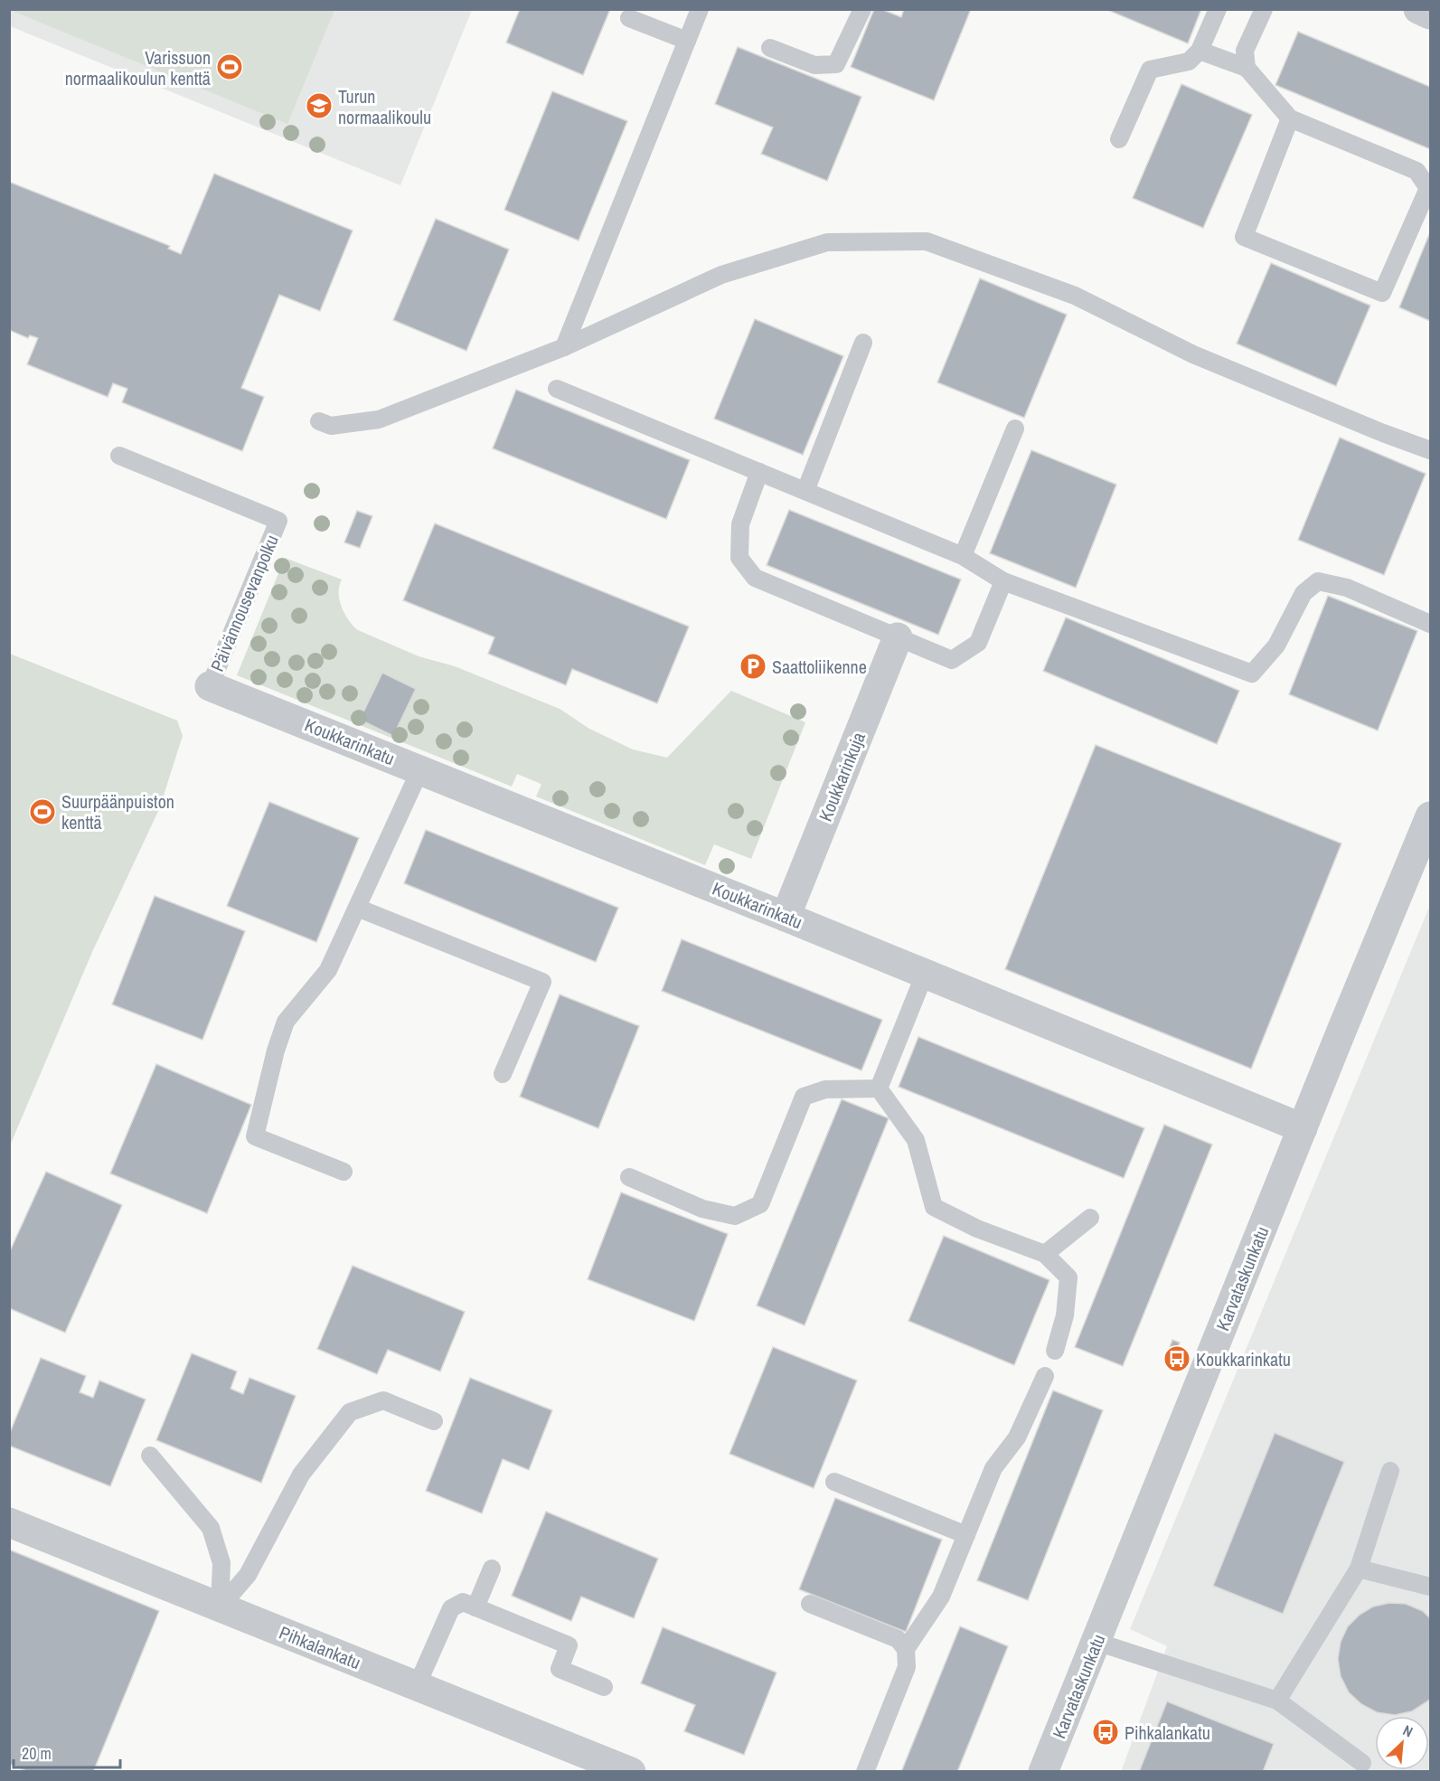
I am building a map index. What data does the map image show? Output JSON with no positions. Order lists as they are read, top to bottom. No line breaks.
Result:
{"streets":{"street":["Koukkarinkatu","Koukkarinkuja","Karvataskunkatu","Pihkalankatu"],"lane":["Päivännousevanpolku"]},"crossings":[["Päivännousevanpolku","Koukkarinkatu"],["Koukkarinkatu","Koukkarinkuja"],["Koukkarinkatu","Karvataskunkatu"]],"places":{"sports":["Varissuon normaalikoulun kenttä","Suurpäänpuiston kenttä"],"school or university":["Turun normaalikoulu"],"parking":["Saattoliikenne"],"bus stop":["Koukkarinkatu","Pihkalankatu"]},"scale_bar":"20 m","north":"top right"}
